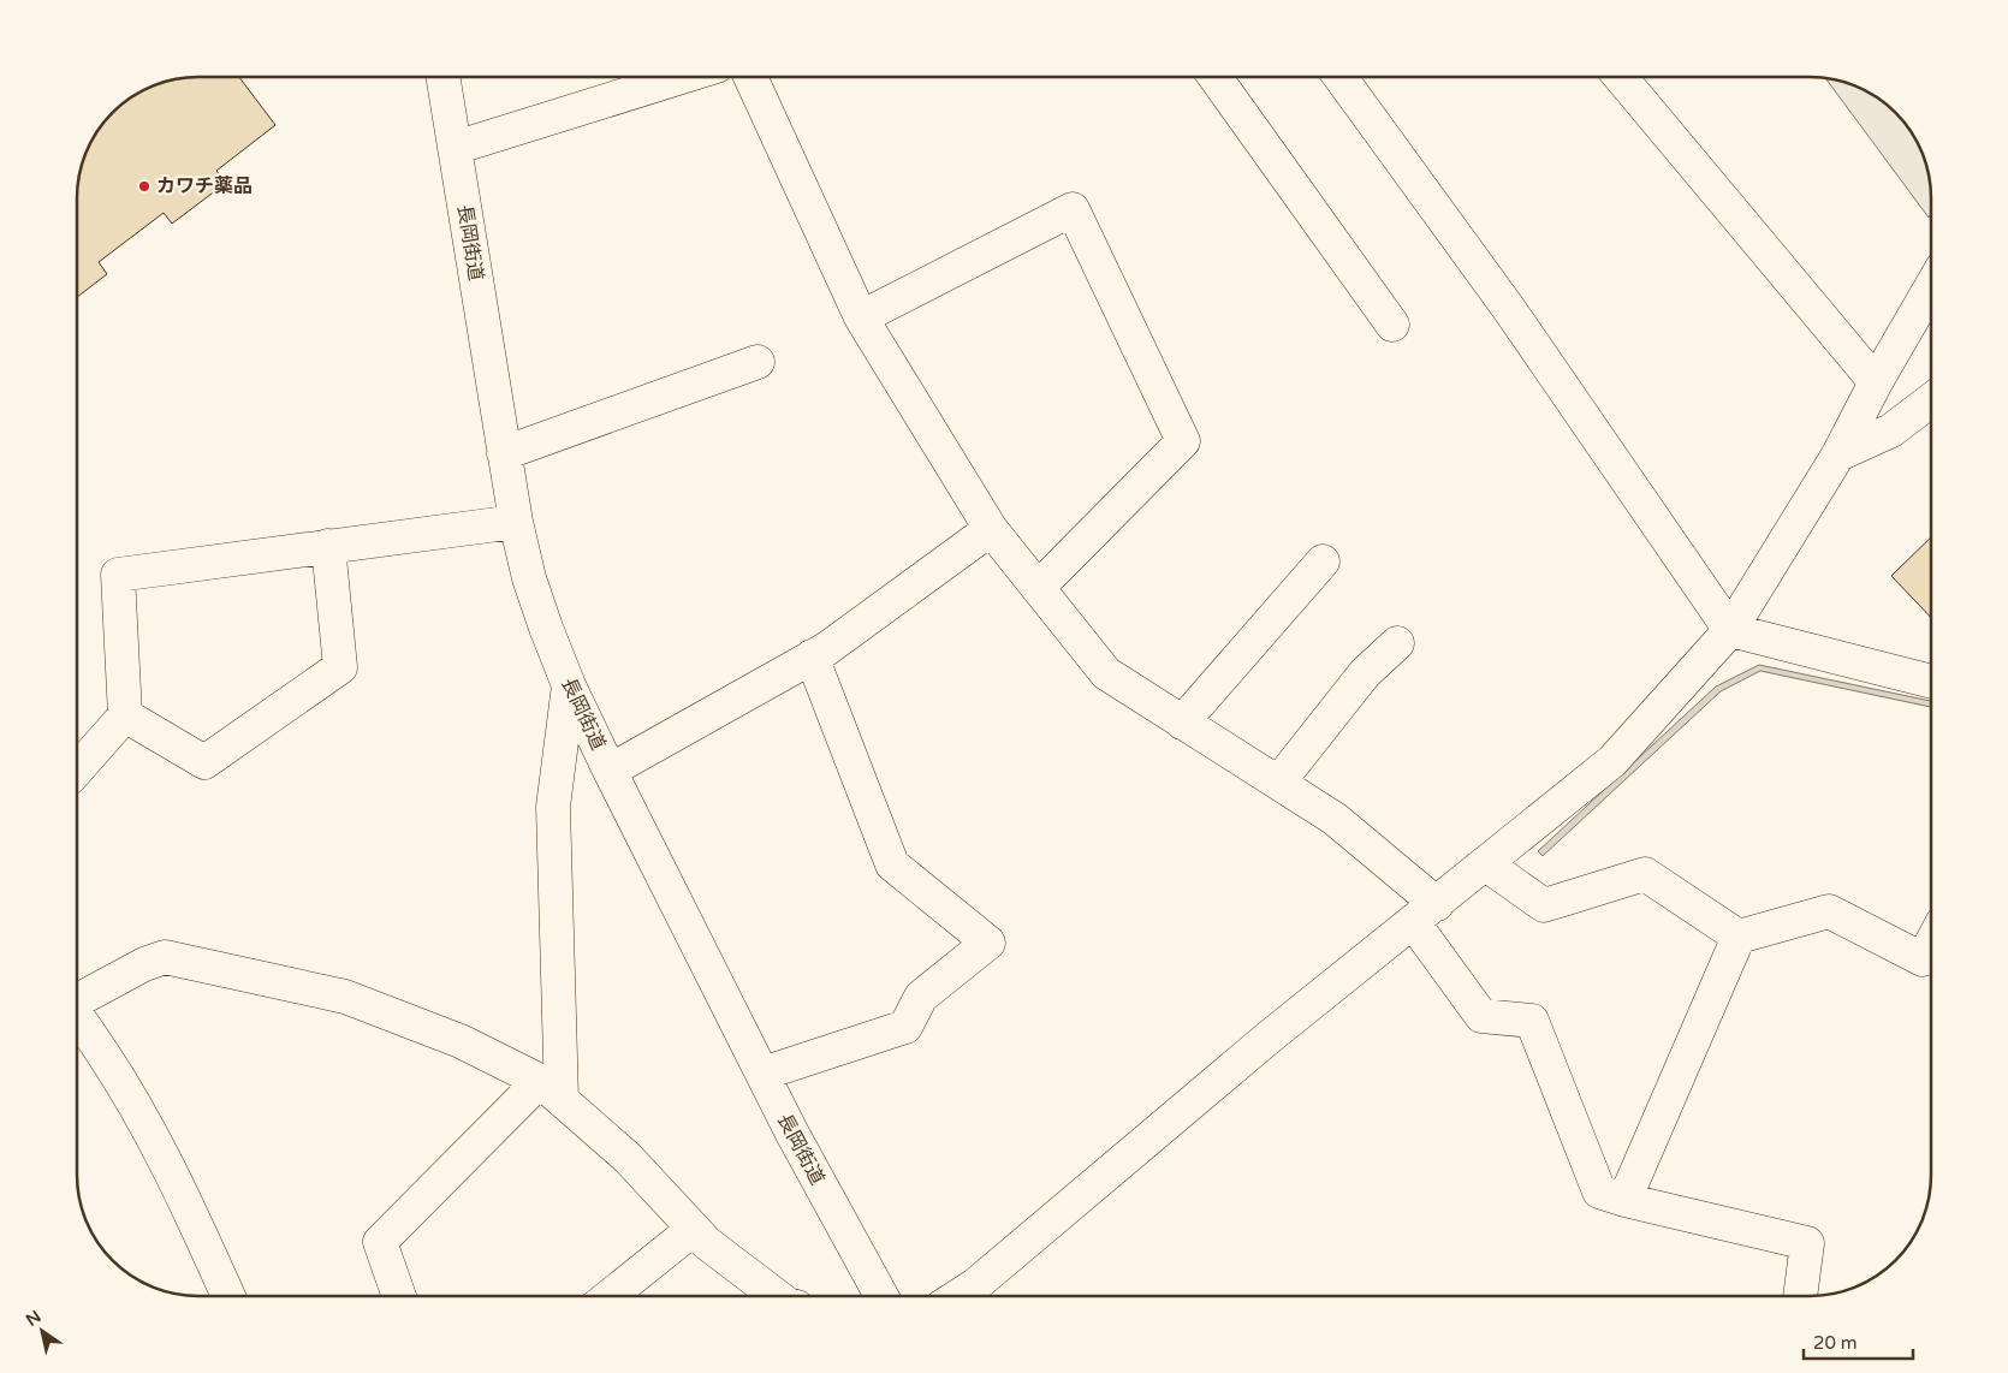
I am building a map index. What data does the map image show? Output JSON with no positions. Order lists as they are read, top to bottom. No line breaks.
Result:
{"streets":{"street":["長岡街道"]},"places":["カワチ薬品"],"scale_bar":"20 m","north":"top left"}
